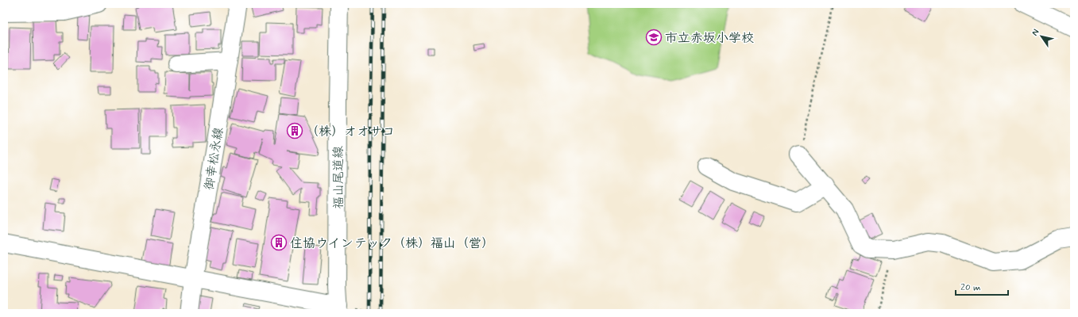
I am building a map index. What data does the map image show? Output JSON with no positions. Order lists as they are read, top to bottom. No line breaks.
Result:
{"streets":{"street":["御幸松永線","福山尾道線"]},"places":{"school or university":["市立赤坂小学校"],"building":["（株）オオサコ","住協ウインテック（株）福山（営）"]},"scale_bar":"20 m","north":"top left"}
